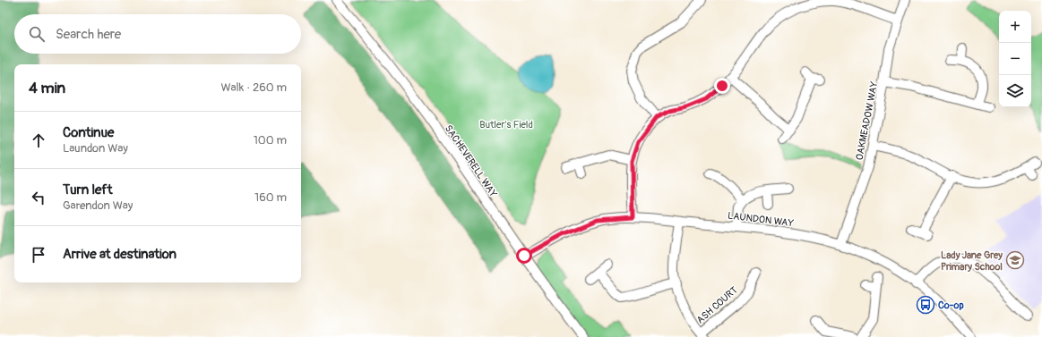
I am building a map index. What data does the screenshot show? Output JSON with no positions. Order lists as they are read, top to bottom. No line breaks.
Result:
{"streets":{"street":["OAKMEADOW WAY","SACHEVERELL WAY","LAUNDON WAY","ASH COURT"]},"crossings":[["OAKMEADOW WAY","LAUNDON WAY"],["SACHEVERELL WAY","LAUNDON WAY"]],"parks":["Butler's Field"],"places":{"school or university":["Lady Jane Grey Primary School"],"bus stop":["Co-op"]},"page":{"map_buttons":["+","−"],"search":"Search here","heading":["4 min","Walk · 260 m"],"list":[["Continue","Laundon Way","100 m"],["Turn left","Garendon Way","160 m"],"Arrive at destination"]}}
